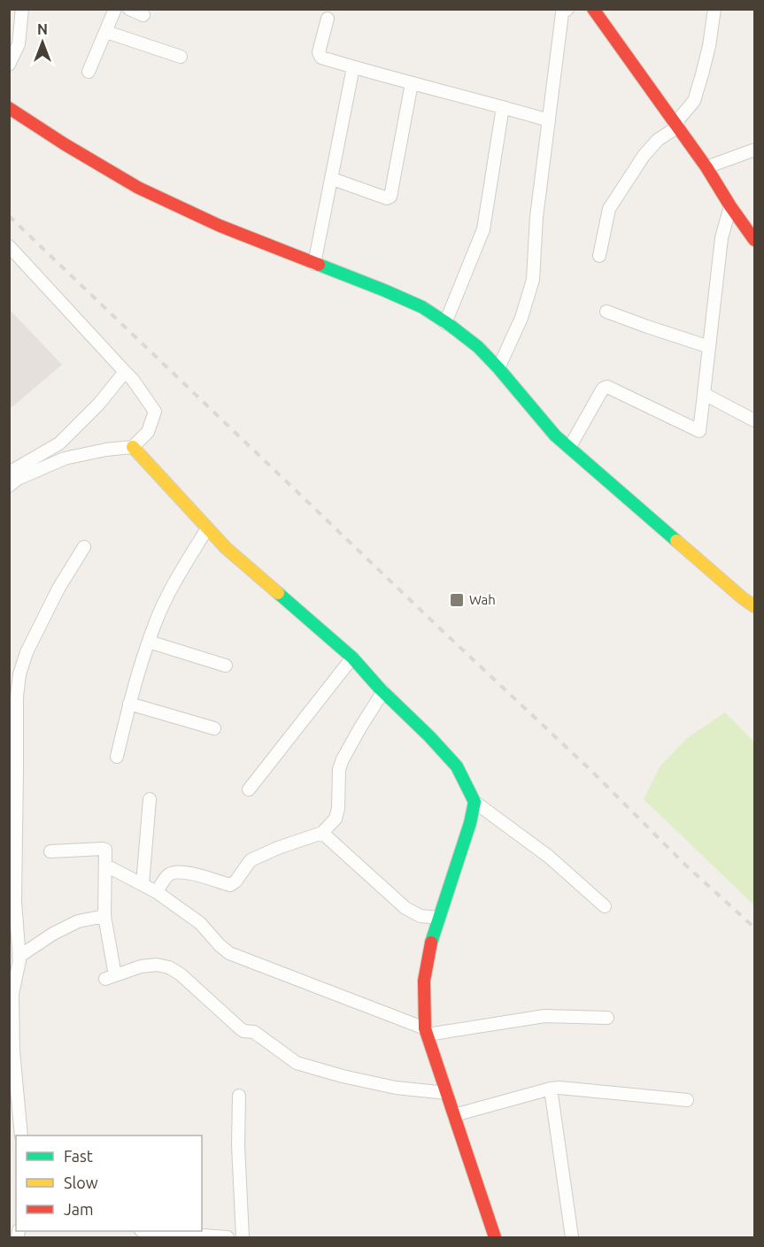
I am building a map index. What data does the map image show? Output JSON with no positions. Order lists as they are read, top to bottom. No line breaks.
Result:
{"places":{"transit":["Wah"]},"legend":["Fast","Slow","Jam"],"north":"top"}
